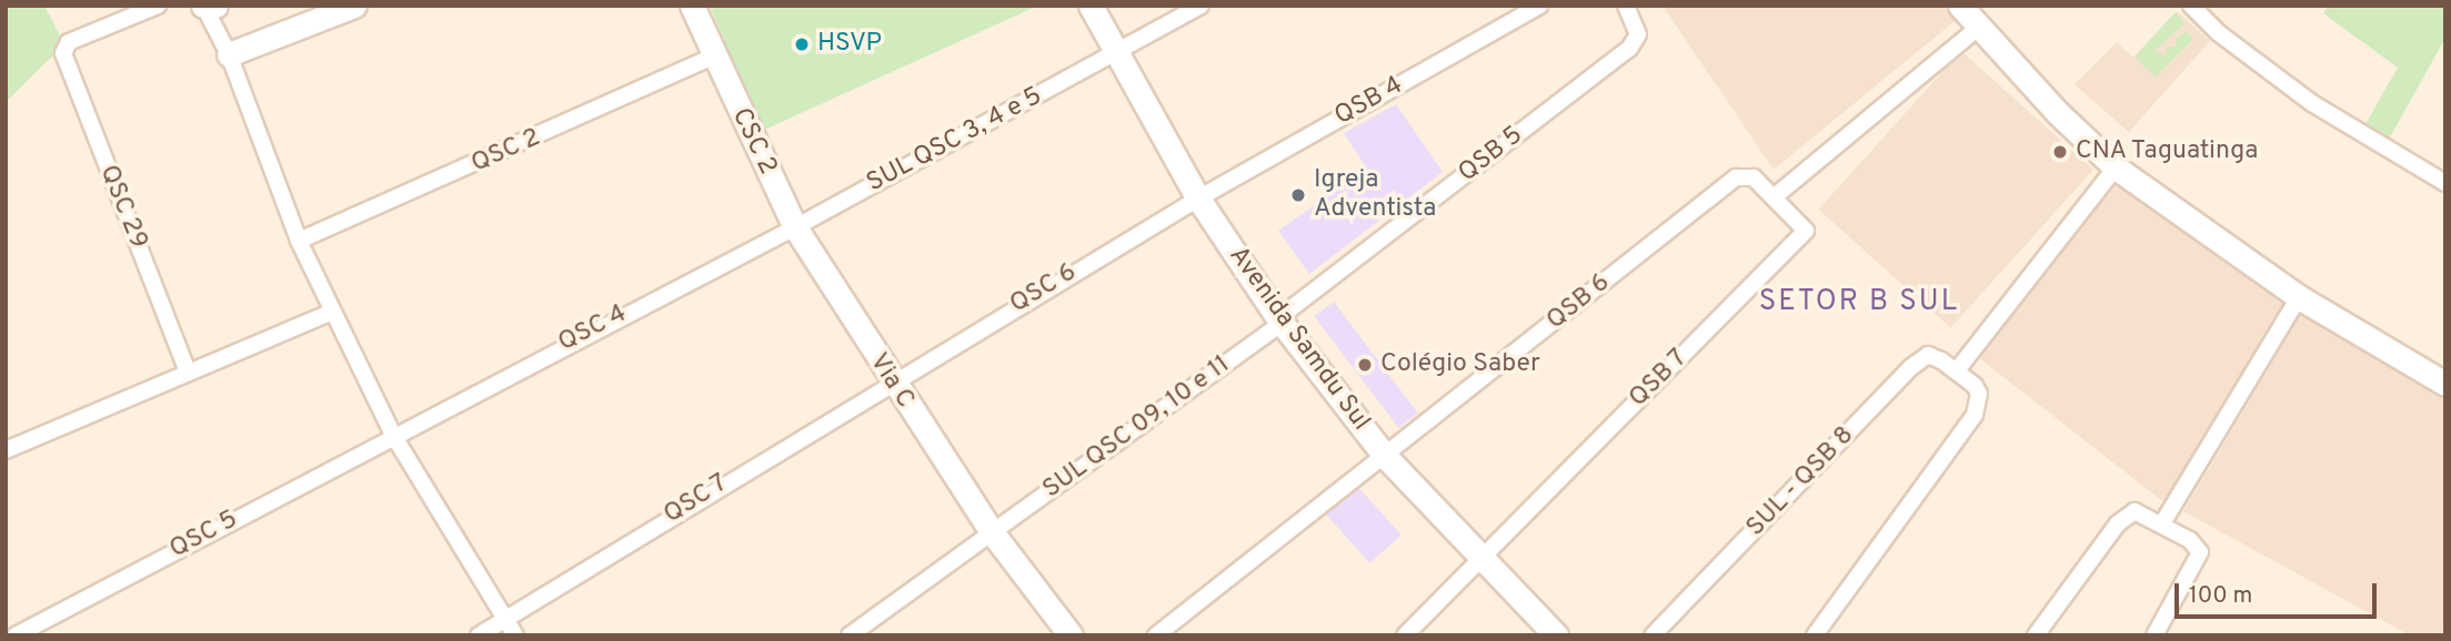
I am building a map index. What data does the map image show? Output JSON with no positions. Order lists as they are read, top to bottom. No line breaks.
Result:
{"streets":{"main road":["CSC 2","Avenida Samdu Sul","Via C"],"street":["QSB 4","SUL QSC 3, 4 e 5","QSC 2","QSB 5","QSC 29","QSC 6","QSB 6","QSC 4","QSB 7","SUL QSC 09, 10 e 11","SUL - QSB 8","QSC 7","QSC 5"]},"crossings":[["QSB 4","QSC 6"],["QSB 4","Avenida Samdu Sul"],["SUL QSC 3, 4 e 5","CSC 2"],["SUL QSC 3, 4 e 5","QSC 4"],["SUL QSC 3, 4 e 5","Avenida Samdu Sul"],["SUL QSC 3, 4 e 5","Via C"],["CSC 2","QSC 2"],["CSC 2","QSC 4"],["CSC 2","Via C"],["QSB 5","Avenida Samdu Sul"],["QSB 5","SUL QSC 09, 10 e 11"],["QSC 6","Avenida Samdu Sul"],["QSC 6","Via C"],["QSC 6","QSC 7"],["QSB 6","Avenida Samdu Sul"],["QSB 6","QSB 7"],["QSC 4","Via C"],["QSC 4","QSC 5"],["Avenida Samdu Sul","QSB 7"],["Avenida Samdu Sul","SUL QSC 09, 10 e 11"],["Via C","SUL QSC 09, 10 e 11"],["Via C","QSC 7"]],"districts":["SETOR B SUL"],"places":["HSVP","CNA Taguatinga","Igreja Adventista","Colégio Saber"],"scale_bar":"100 m"}
